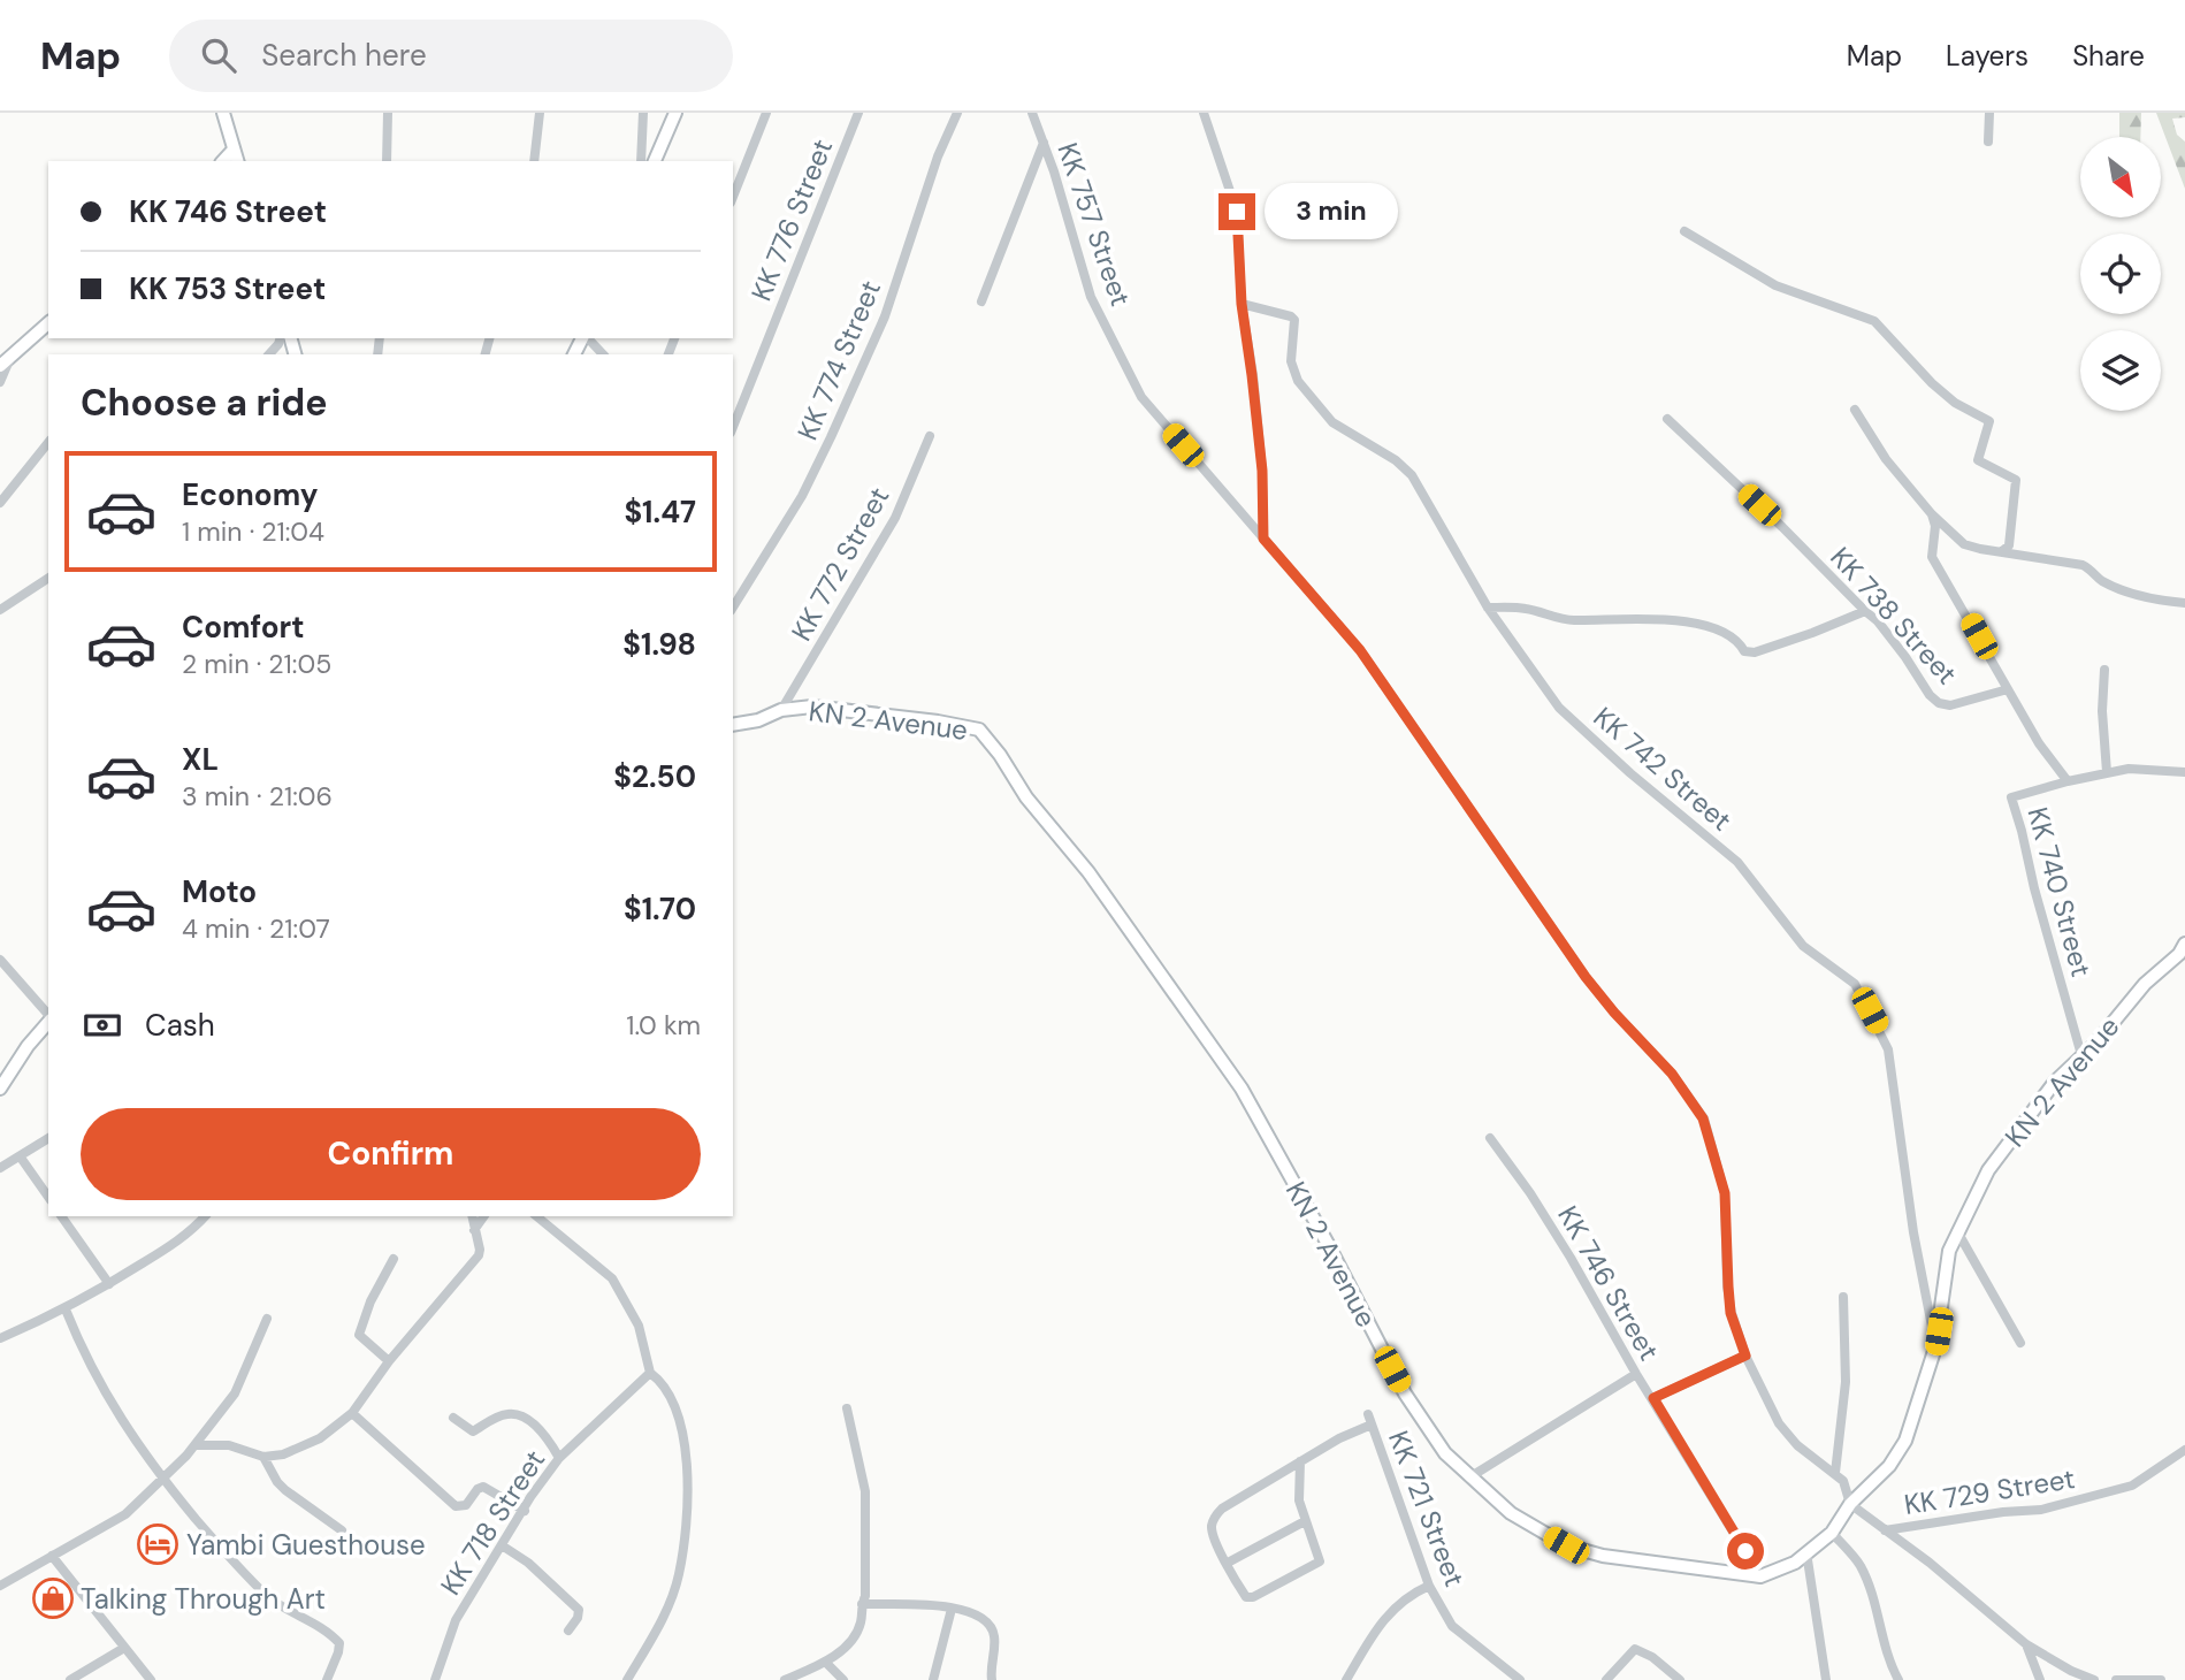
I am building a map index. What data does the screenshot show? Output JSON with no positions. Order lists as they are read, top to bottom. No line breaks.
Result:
{"streets":{"street":["KK 776 Street","KK 757 Street","KK 774 Street","KK 772 Street","KK 738 Street","KN 2 Avenue","KK 742 Street","KK 740 Street","KK 746 Street","KK 729 Street","KK 721 Street","KK 718 Street"]},"crossings":[["KK 772 Street","KN 2 Avenue"],["KN 2 Avenue","KK 742 Street"],["KN 2 Avenue","KK 740 Street"],["KN 2 Avenue","KK 746 Street"]],"places":{"hotel":["Yambi Guesthouse"],"shop":["Talking Through Art"]},"north":"bottom right","page":{"header":"Map","search":"Search here","nav":["Map","Layers","Share"],"banner":["KK 746 Street","KK 753 Street"],"bubble":"3 min","heading":"Choose a ride","list":[{"name":"Economy","note":"1 min · 21:04","value":"$1.47"},{"name":"Comfort","note":"2 min · 21:05","value":"$1.98"},{"name":"XL","note":"3 min · 21:06","value":"$2.50"},{"name":"Moto","note":"4 min · 21:07","value":"$1.70"}],"pay":["Cash","1.0 km"],"buttons":"Confirm"}}
